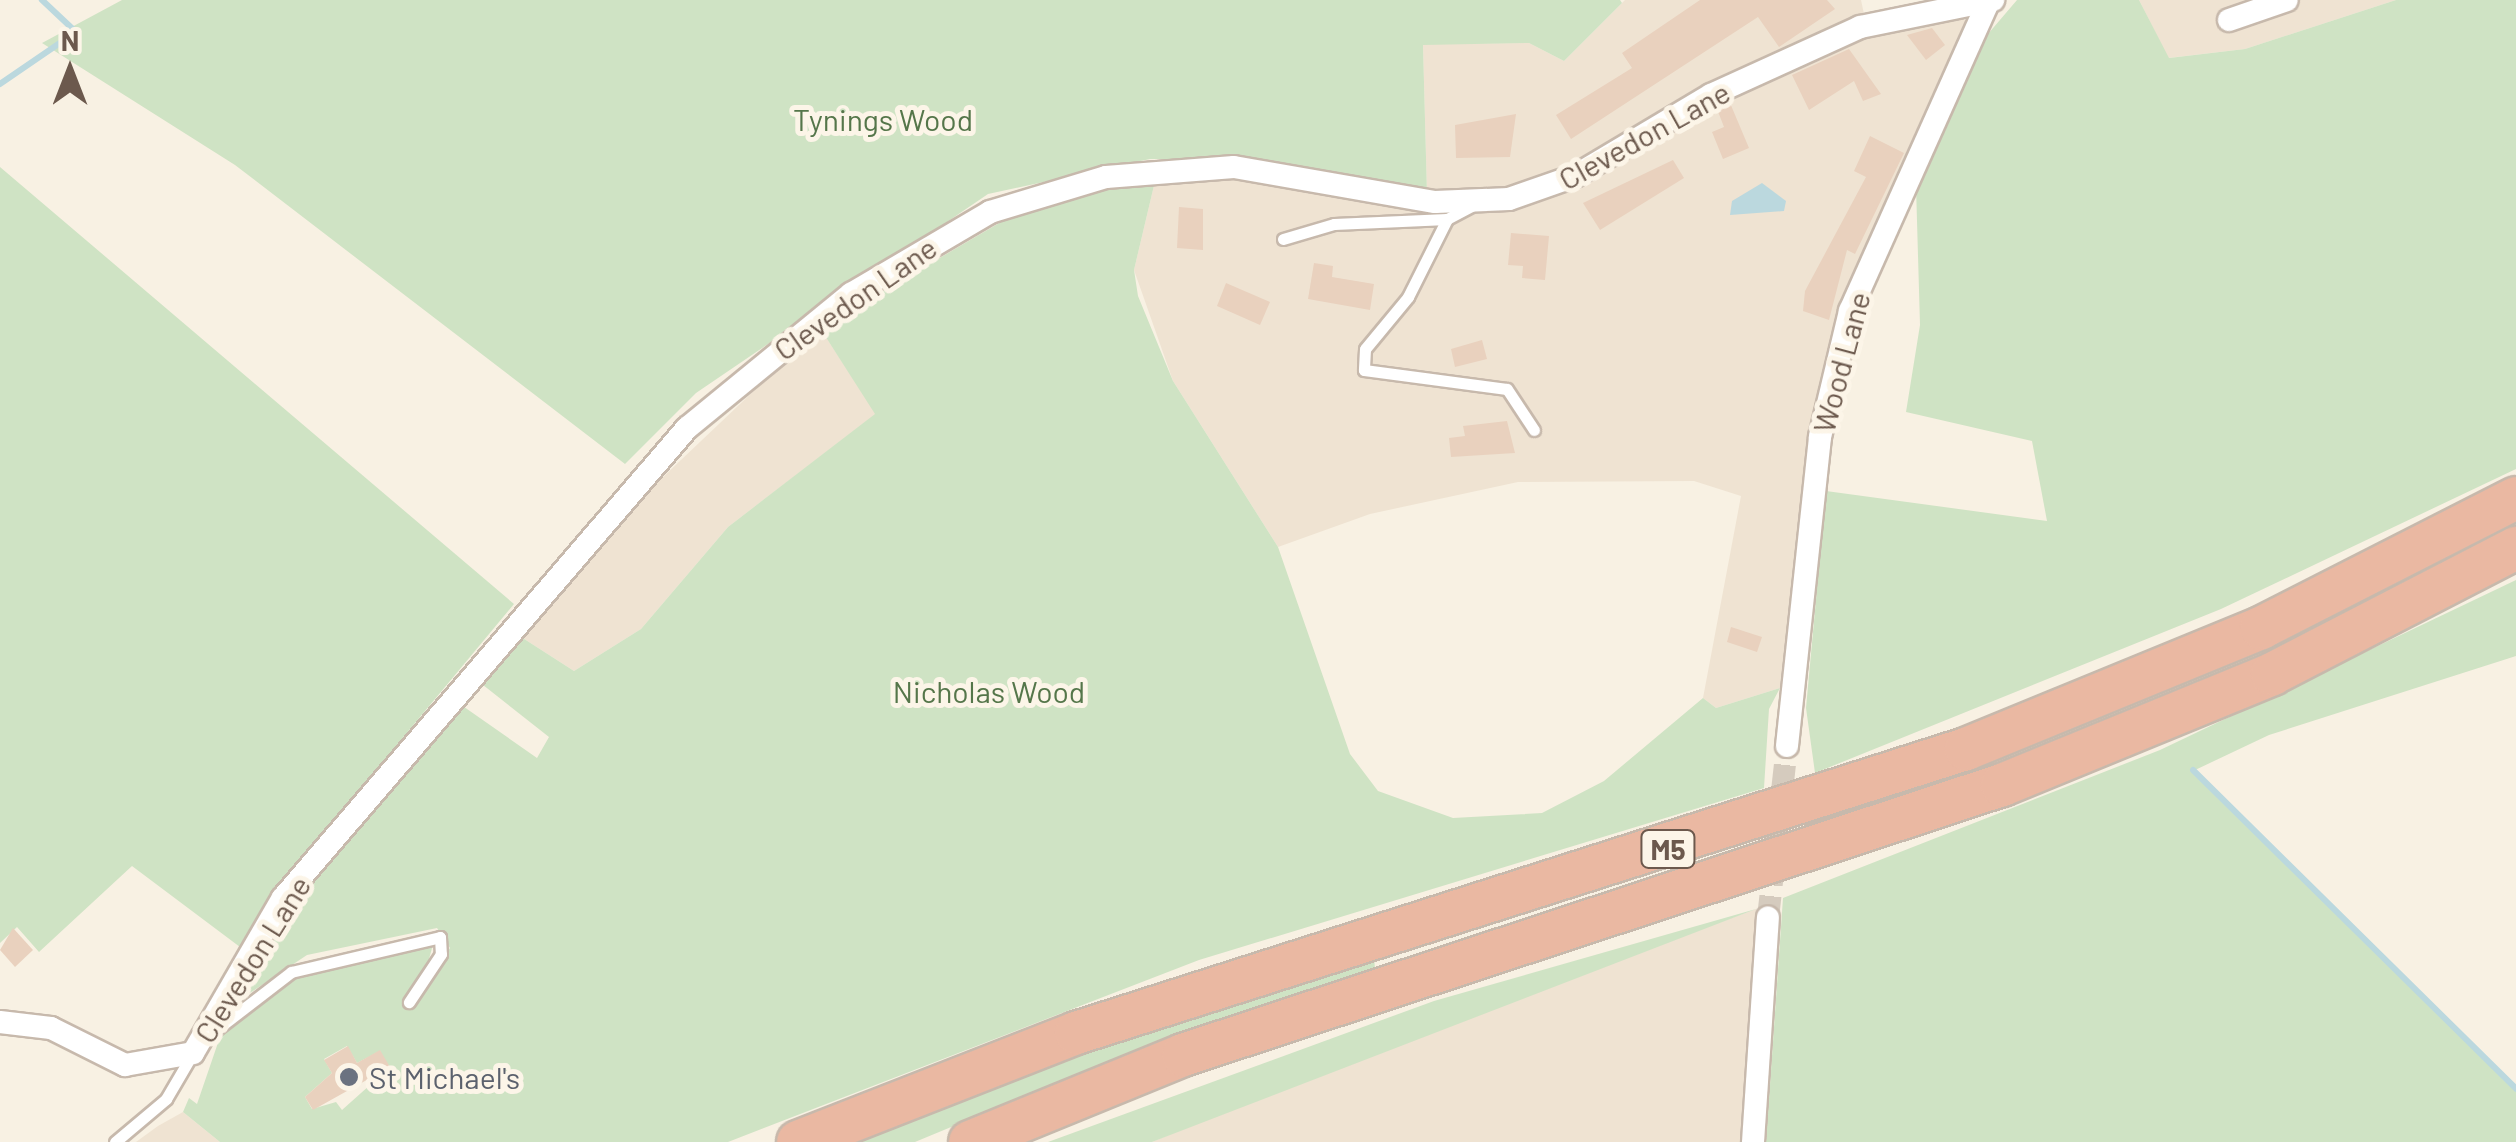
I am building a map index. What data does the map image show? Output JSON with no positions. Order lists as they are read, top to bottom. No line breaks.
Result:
{"streets":{"highway":["M5"],"street":["Clevedon Lane","Wood Lane"]},"crossings":[["Clevedon Lane","Wood Lane"]],"parks":["Tynings Wood","Nicholas Wood"],"places":["St Michael's"],"north":"top"}
